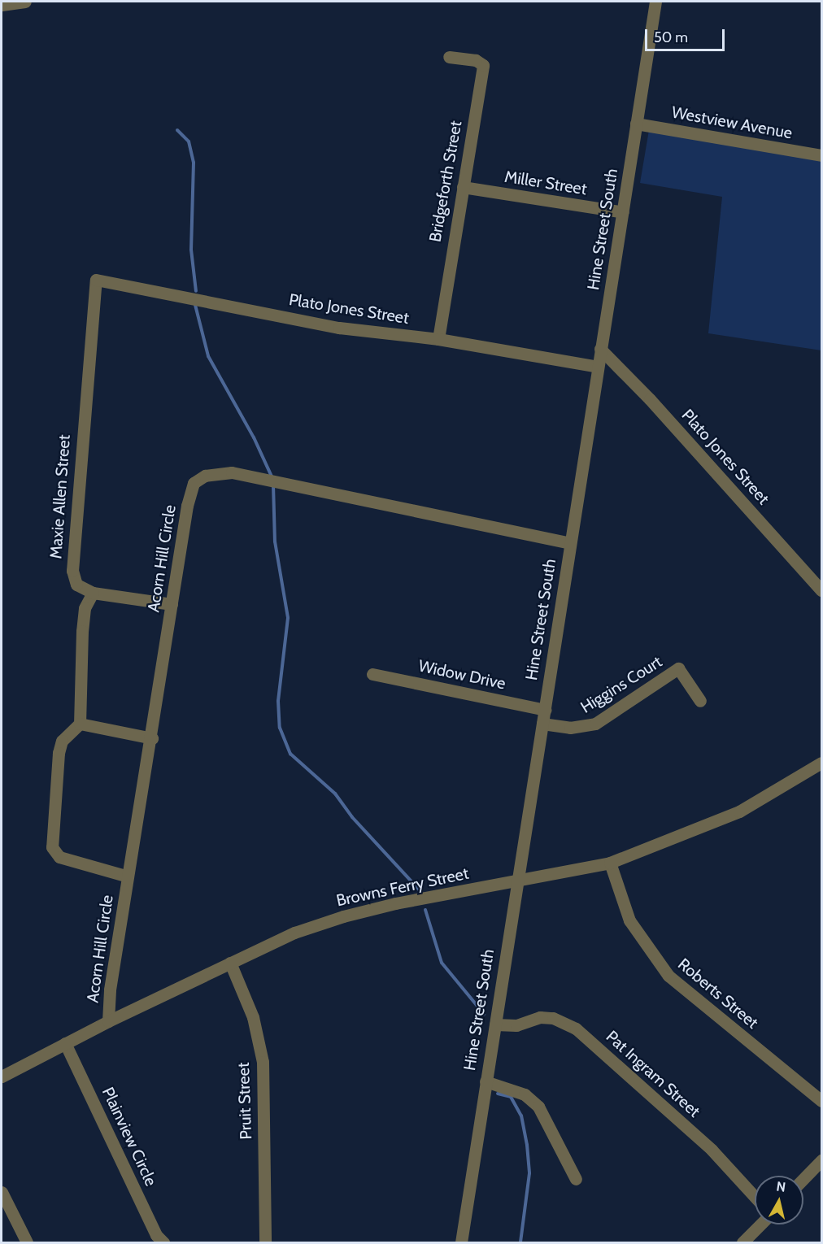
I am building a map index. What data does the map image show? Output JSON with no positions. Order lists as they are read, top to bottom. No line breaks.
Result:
{"streets":{"street":["Westview Avenue","Bridgeforth Street","Miller Street","Hine Street South","Plato Jones Street","Maxie Allen Street","Acorn Hill Circle","Widow Drive","Higgins Court","Browns Ferry Street","Roberts Street","Pat Ingram Street","Pruit Street","Plainview Circle"]},"crossings":[["Westview Avenue","Hine Street South"],["Bridgeforth Street","Miller Street"],["Bridgeforth Street","Plato Jones Street"],["Miller Street","Hine Street South"],["Hine Street South","Plato Jones Street"],["Hine Street South","Acorn Hill Circle"],["Hine Street South","Widow Drive"],["Hine Street South","Higgins Court"],["Hine Street South","Browns Ferry Street"],["Hine Street South","Pat Ingram Street"],["Plato Jones Street","Maxie Allen Street"],["Acorn Hill Circle","Browns Ferry Street"],["Browns Ferry Street","Roberts Street"],["Browns Ferry Street","Pruit Street"],["Browns Ferry Street","Plainview Circle"]],"scale_bar":"50 m","north":"top"}
